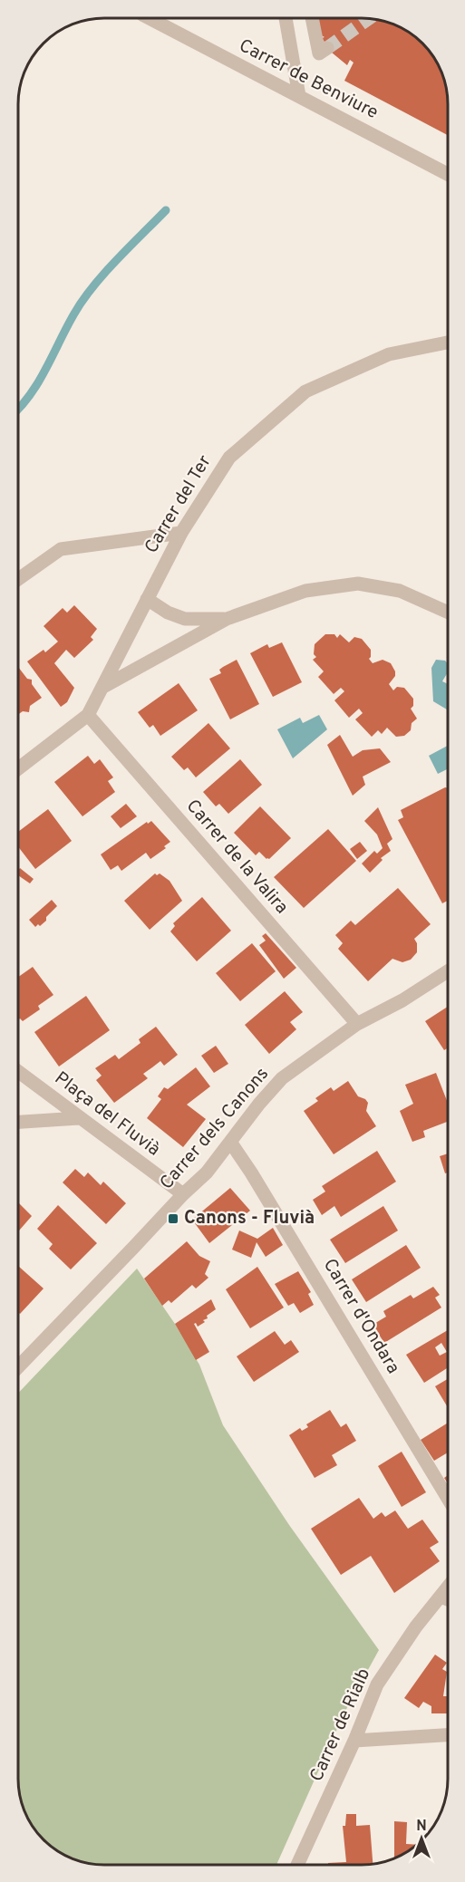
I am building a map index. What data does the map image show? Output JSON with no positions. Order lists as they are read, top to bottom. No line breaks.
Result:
{"streets":{"street":["Carrer de Benviure","Carrer del Ter","Carrer de la Valira","Plaça del Fluvià","Carrer dels Canons","Carrer d'Ondara","Carrer de Rialb"]},"crossings":[["Carrer del Ter","Carrer de la Valira"],["Carrer de la Valira","Carrer dels Canons"],["Plaça del Fluvià","Carrer dels Canons"],["Carrer dels Canons","Carrer d'Ondara"]],"places":{"transit":["Canons - Fluvià"]},"north":"top"}
